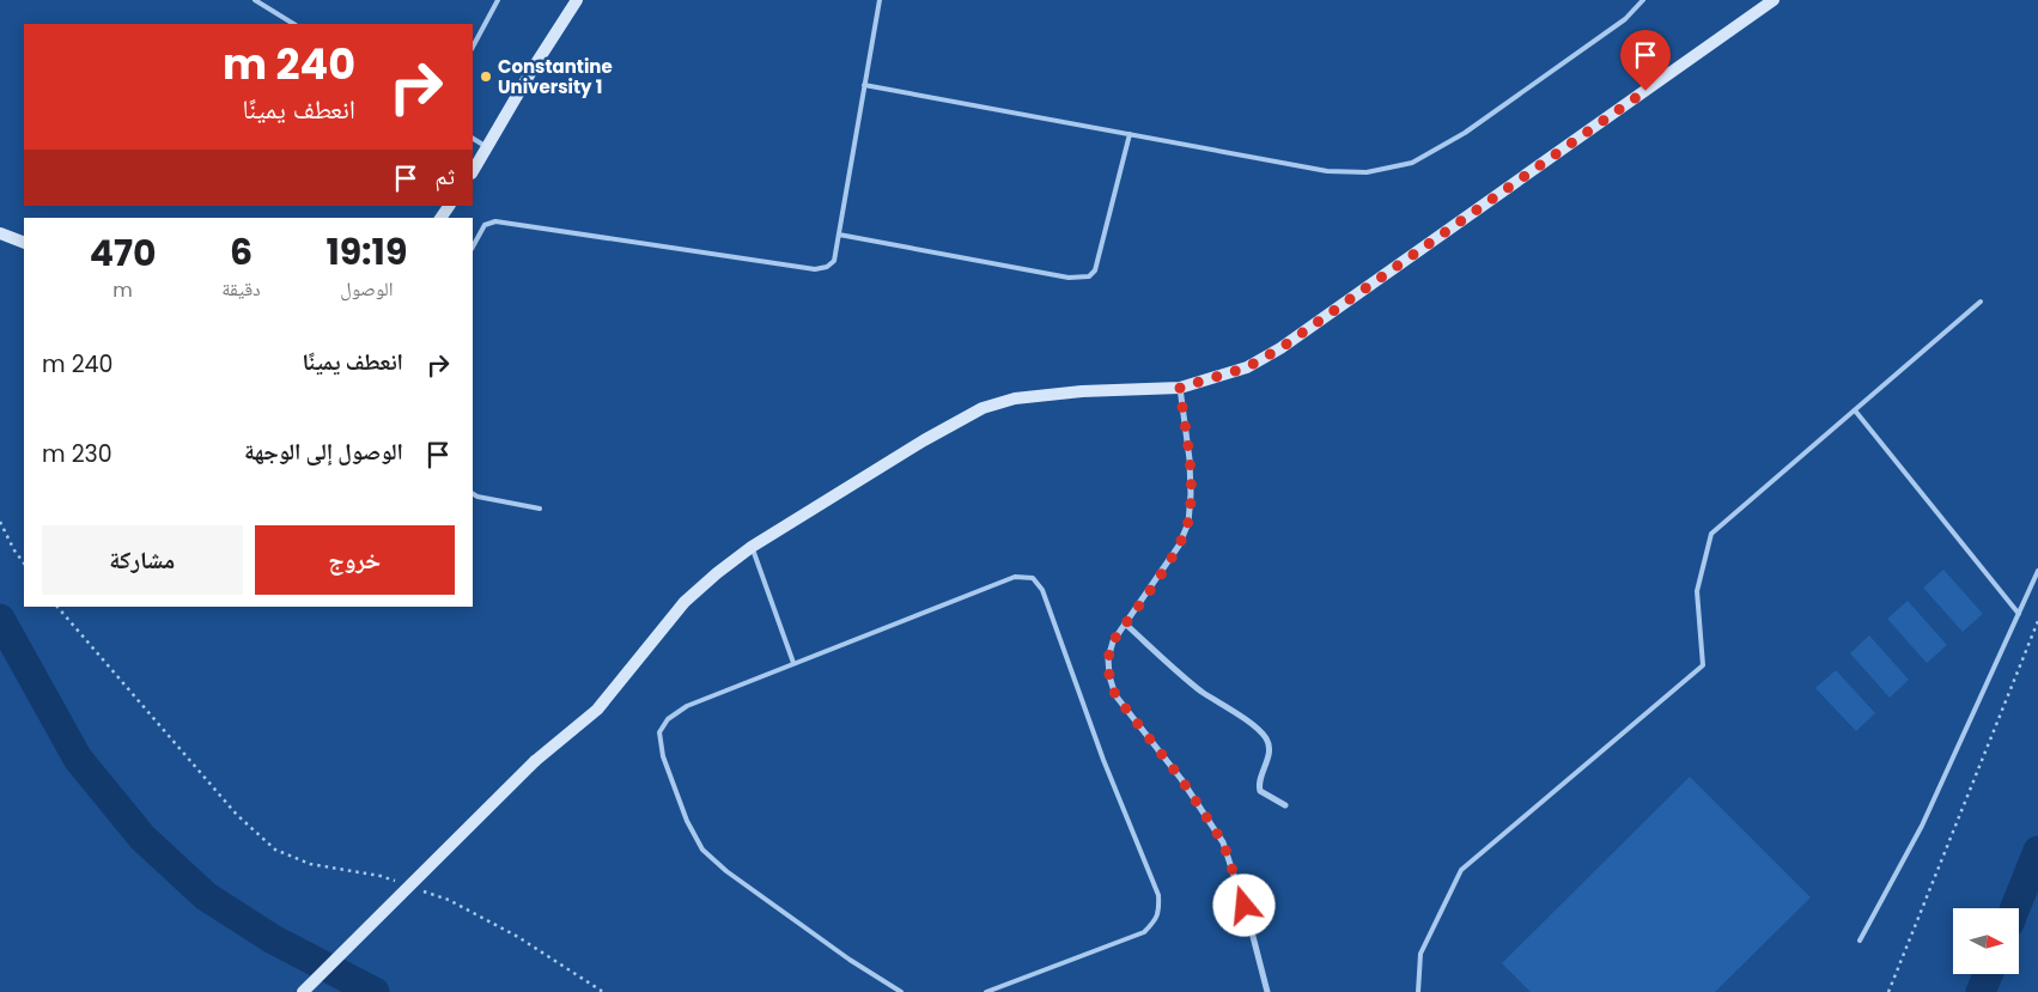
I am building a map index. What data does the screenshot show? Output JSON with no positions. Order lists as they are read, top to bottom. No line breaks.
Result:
{"places":["Constantine University 1"],"north":"right","page":{"turn":["240 m","انعطف يمينًا"],"then":"ثم","eta":["19:19","الوصول","6","دقيقة","470","m"],"list":[{"name":"انعطف يمينًا","value":"240 m"},{"name":"الوصول إلى الوجهة","value":"230 m"}],"buttons":["خروج","مشاركة"]}}
